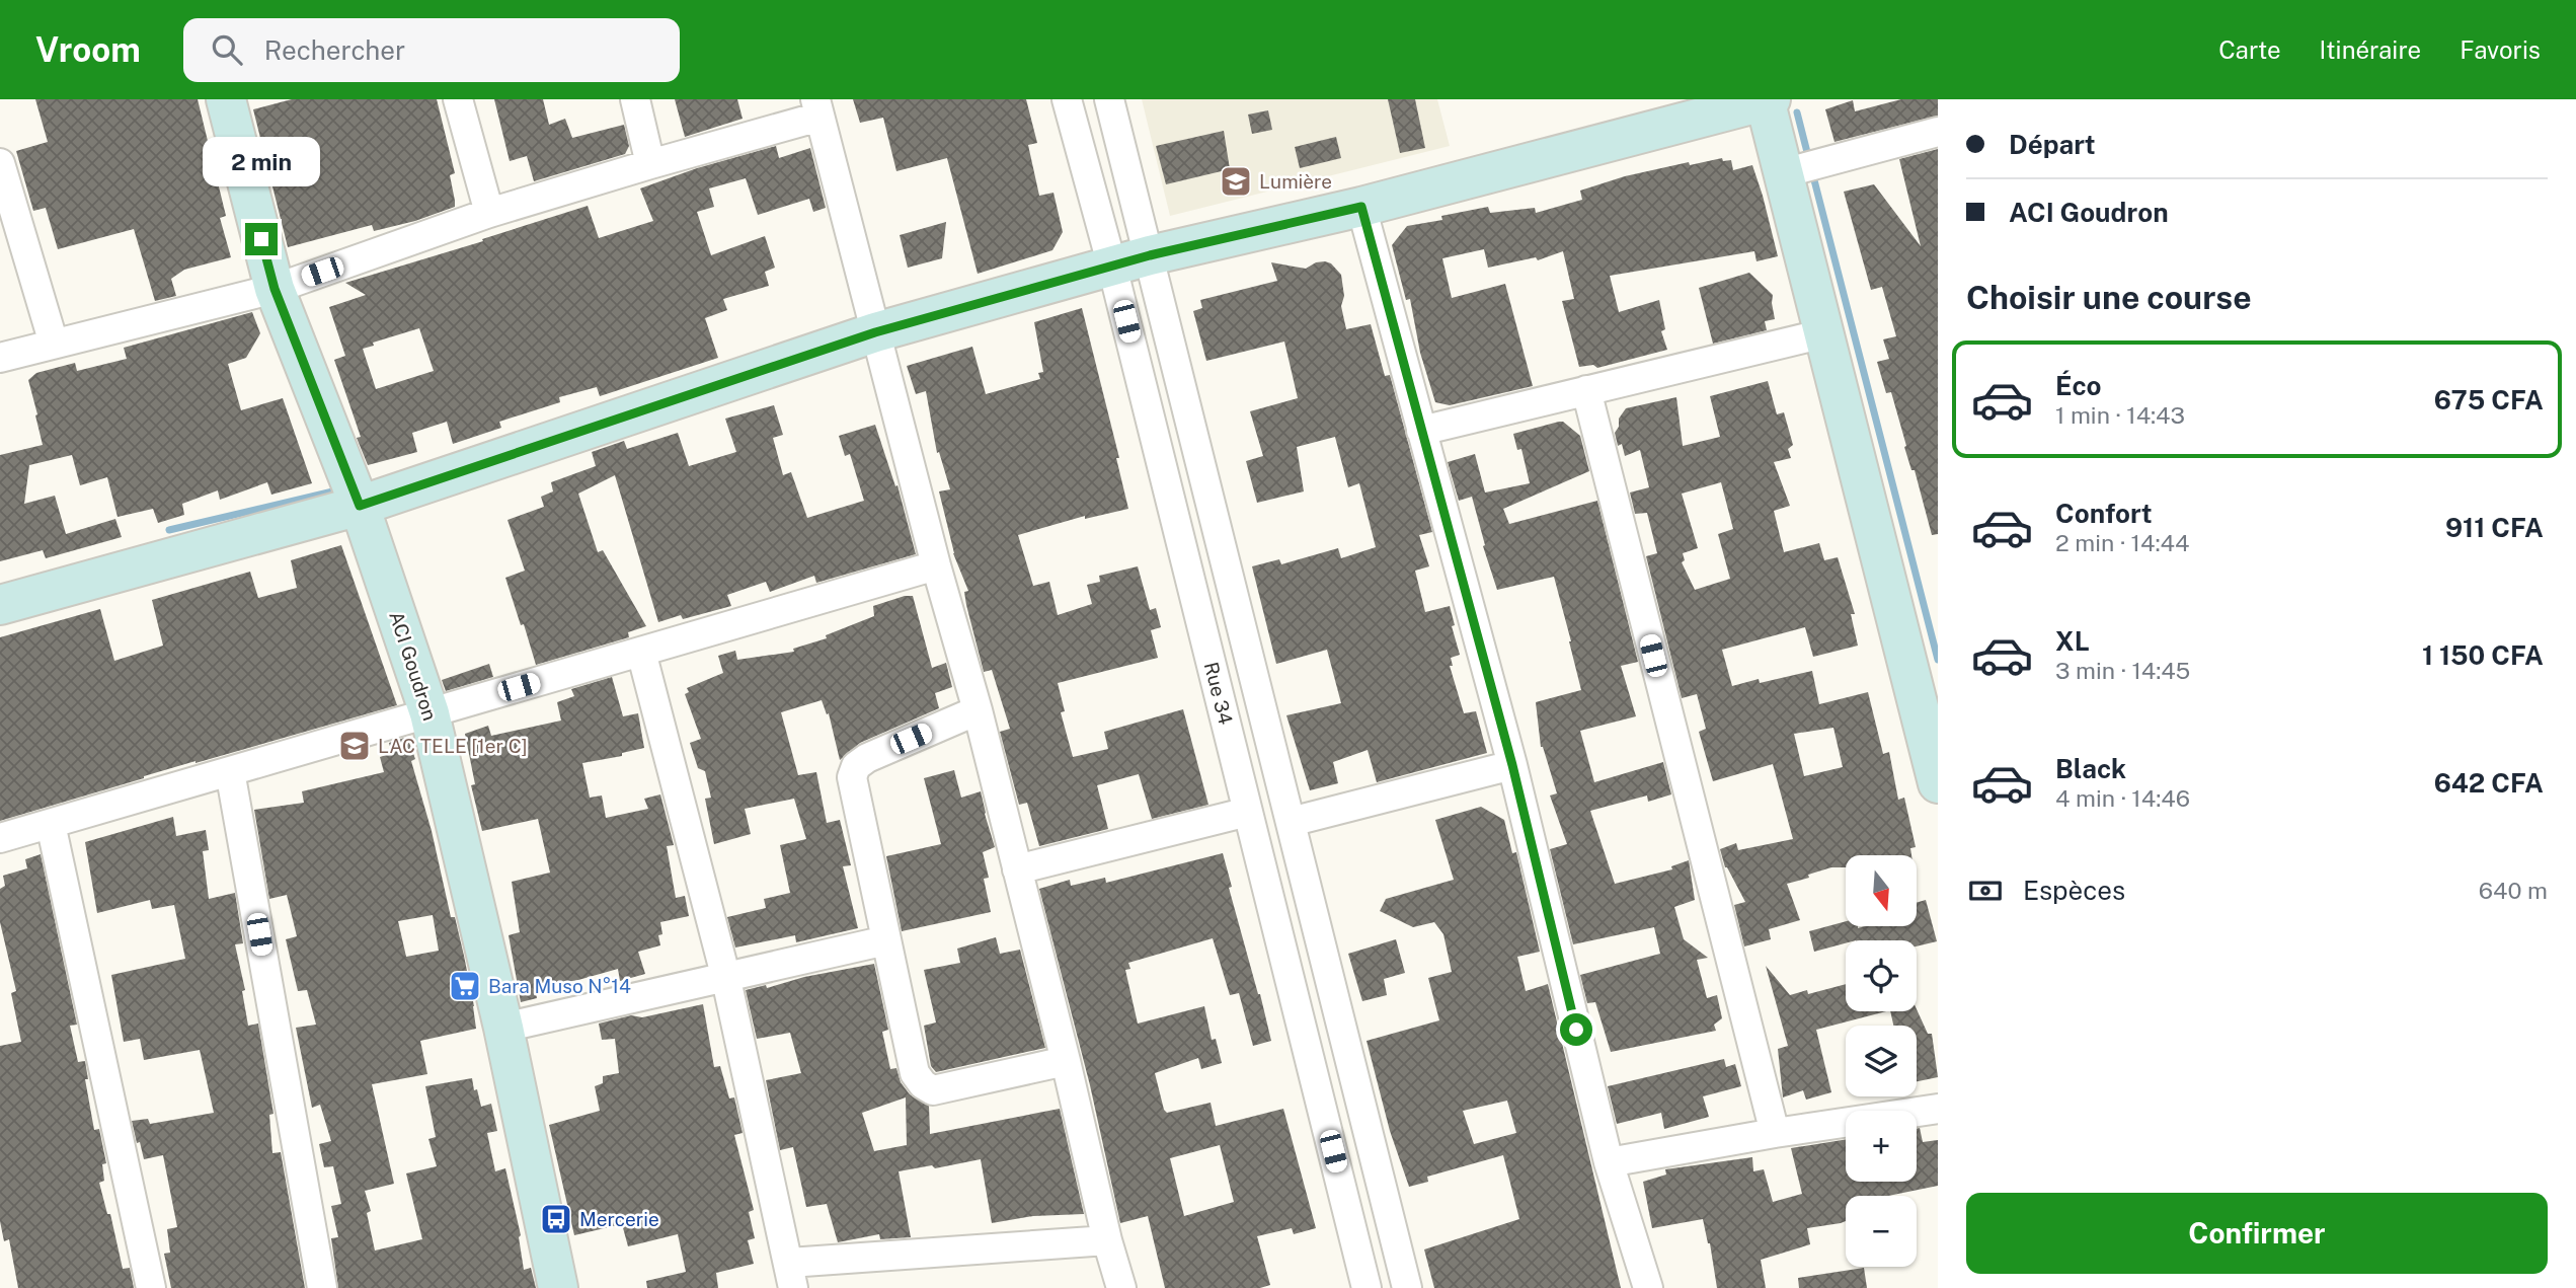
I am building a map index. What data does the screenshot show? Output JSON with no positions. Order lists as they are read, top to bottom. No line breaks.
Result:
{"streets":{"street":["ACI Goudron","Rue 34"]},"places":{"school or university":["Lumière","LAC TELE [1er C]"],"supermarket":["Bara Muso N°14"],"bus stop":["Mercerie"]},"north":"bottom","page":{"header":"Vroom","search":"Rechercher","nav":["Carte","Itinéraire","Favoris"],"banner":["Départ","ACI Goudron"],"bubble":"2 min","heading":"Choisir une course","list":[{"name":"Éco","note":"1 min · 14:43","value":"675 CFA"},{"name":"Confort","note":"2 min · 14:44","value":"911 CFA"},{"name":"XL","note":"3 min · 14:45","value":"1 150 CFA"},{"name":"Black","note":"4 min · 14:46","value":"642 CFA"}],"pay":["Espèces","640 m"],"map_buttons":["+","−"],"buttons":"Confirmer"}}
